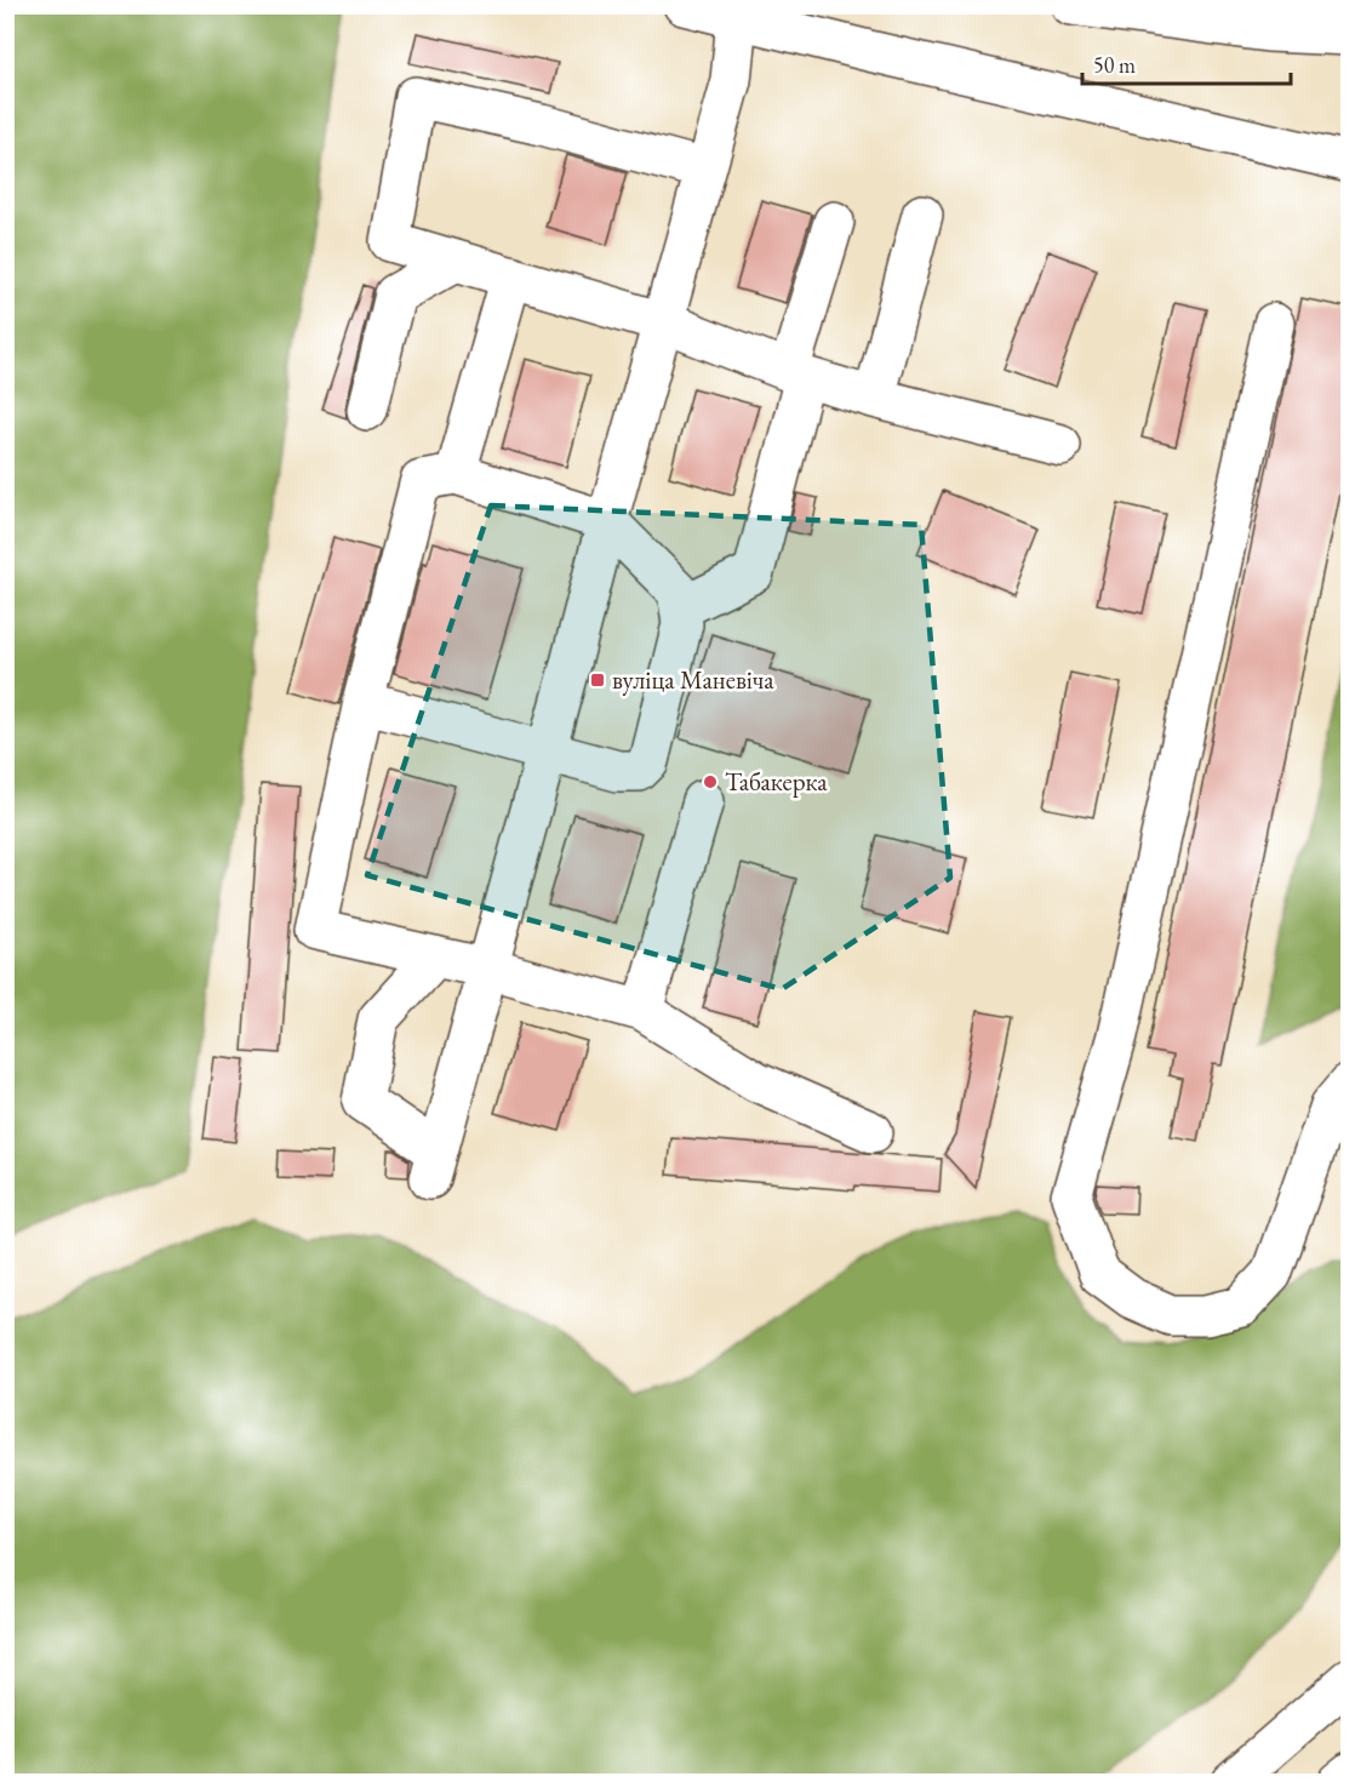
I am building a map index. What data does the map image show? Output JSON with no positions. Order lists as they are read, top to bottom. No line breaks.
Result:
{"places":{"transit":["вуліца Маневіча"],"other":["Табакерка"]},"scale_bar":"50 m"}
